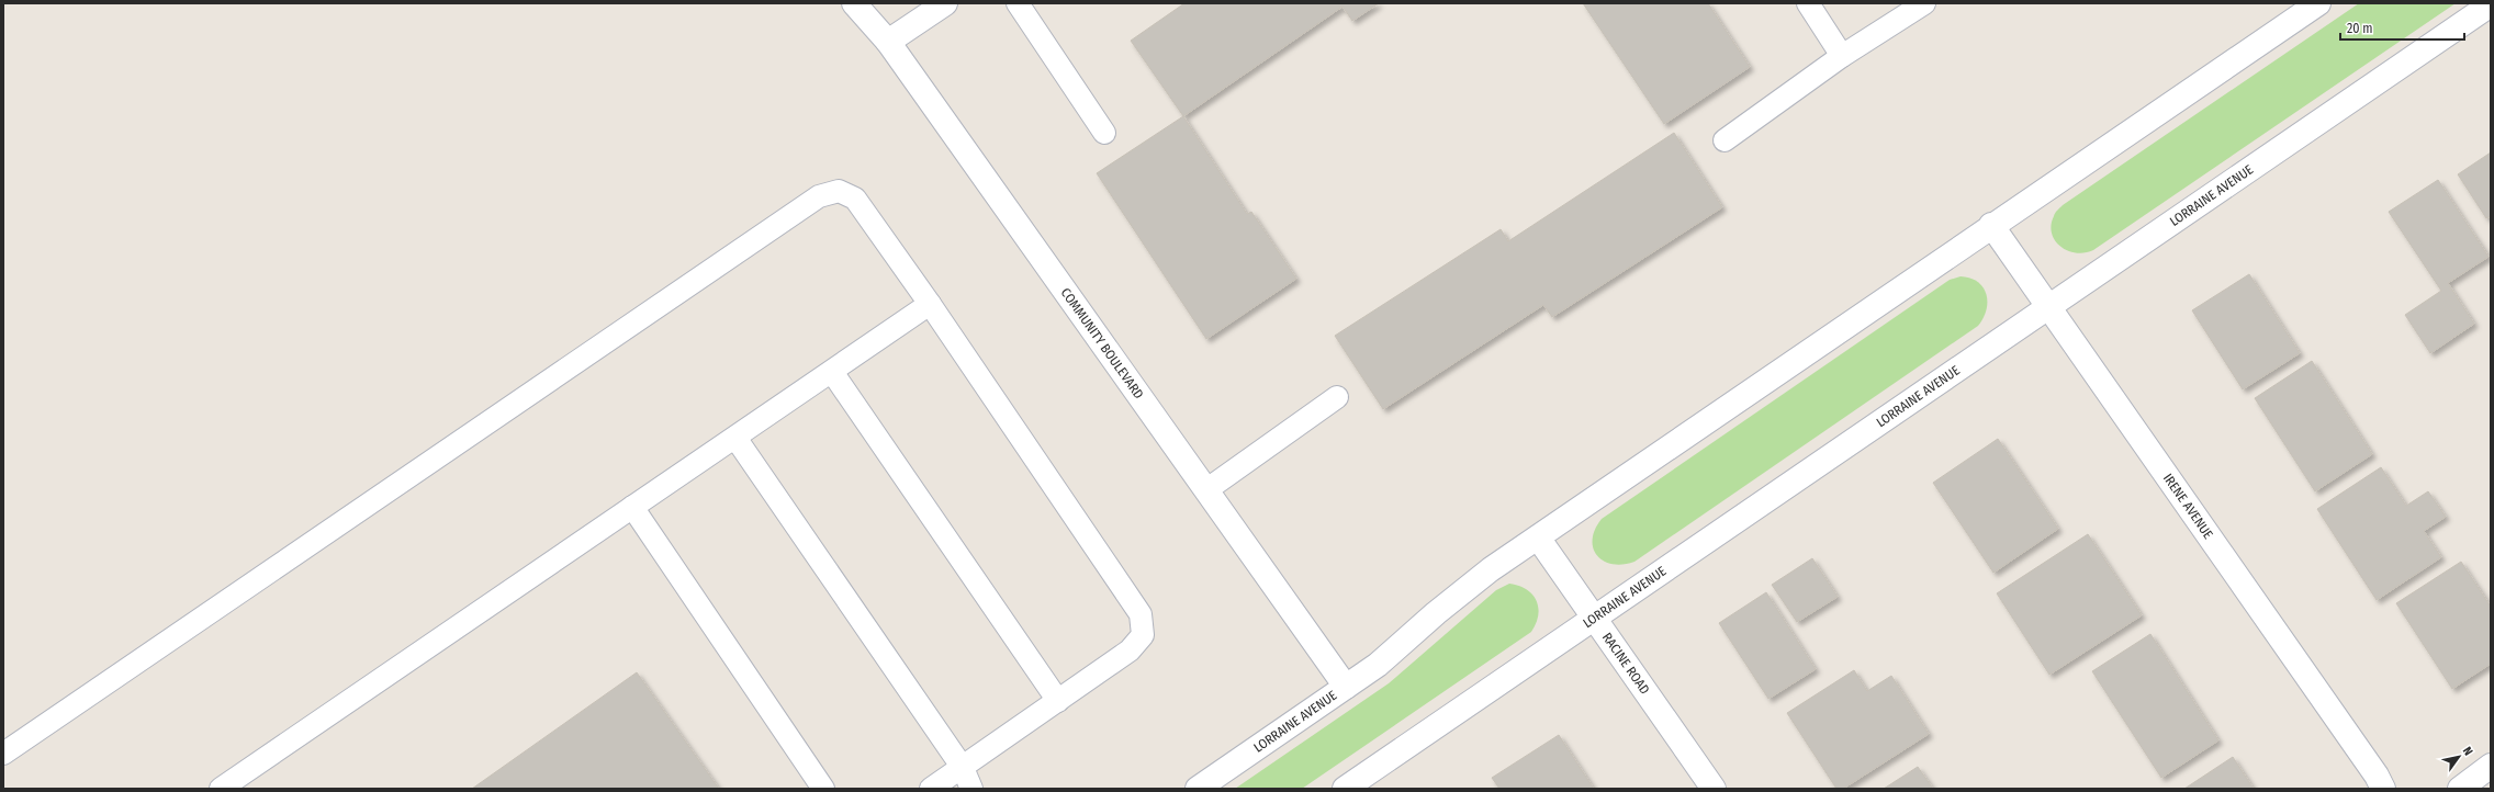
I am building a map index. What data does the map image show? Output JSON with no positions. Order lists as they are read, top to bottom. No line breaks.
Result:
{"streets":{"street":["LORRAINE AVENUE","COMMUNITY BOULEVARD","IRENE AVENUE","RACINE ROAD"]},"crossings":[["LORRAINE AVENUE","COMMUNITY BOULEVARD"],["LORRAINE AVENUE","IRENE AVENUE"],["LORRAINE AVENUE","RACINE ROAD"]],"scale_bar":"20 m","north":"top right"}
